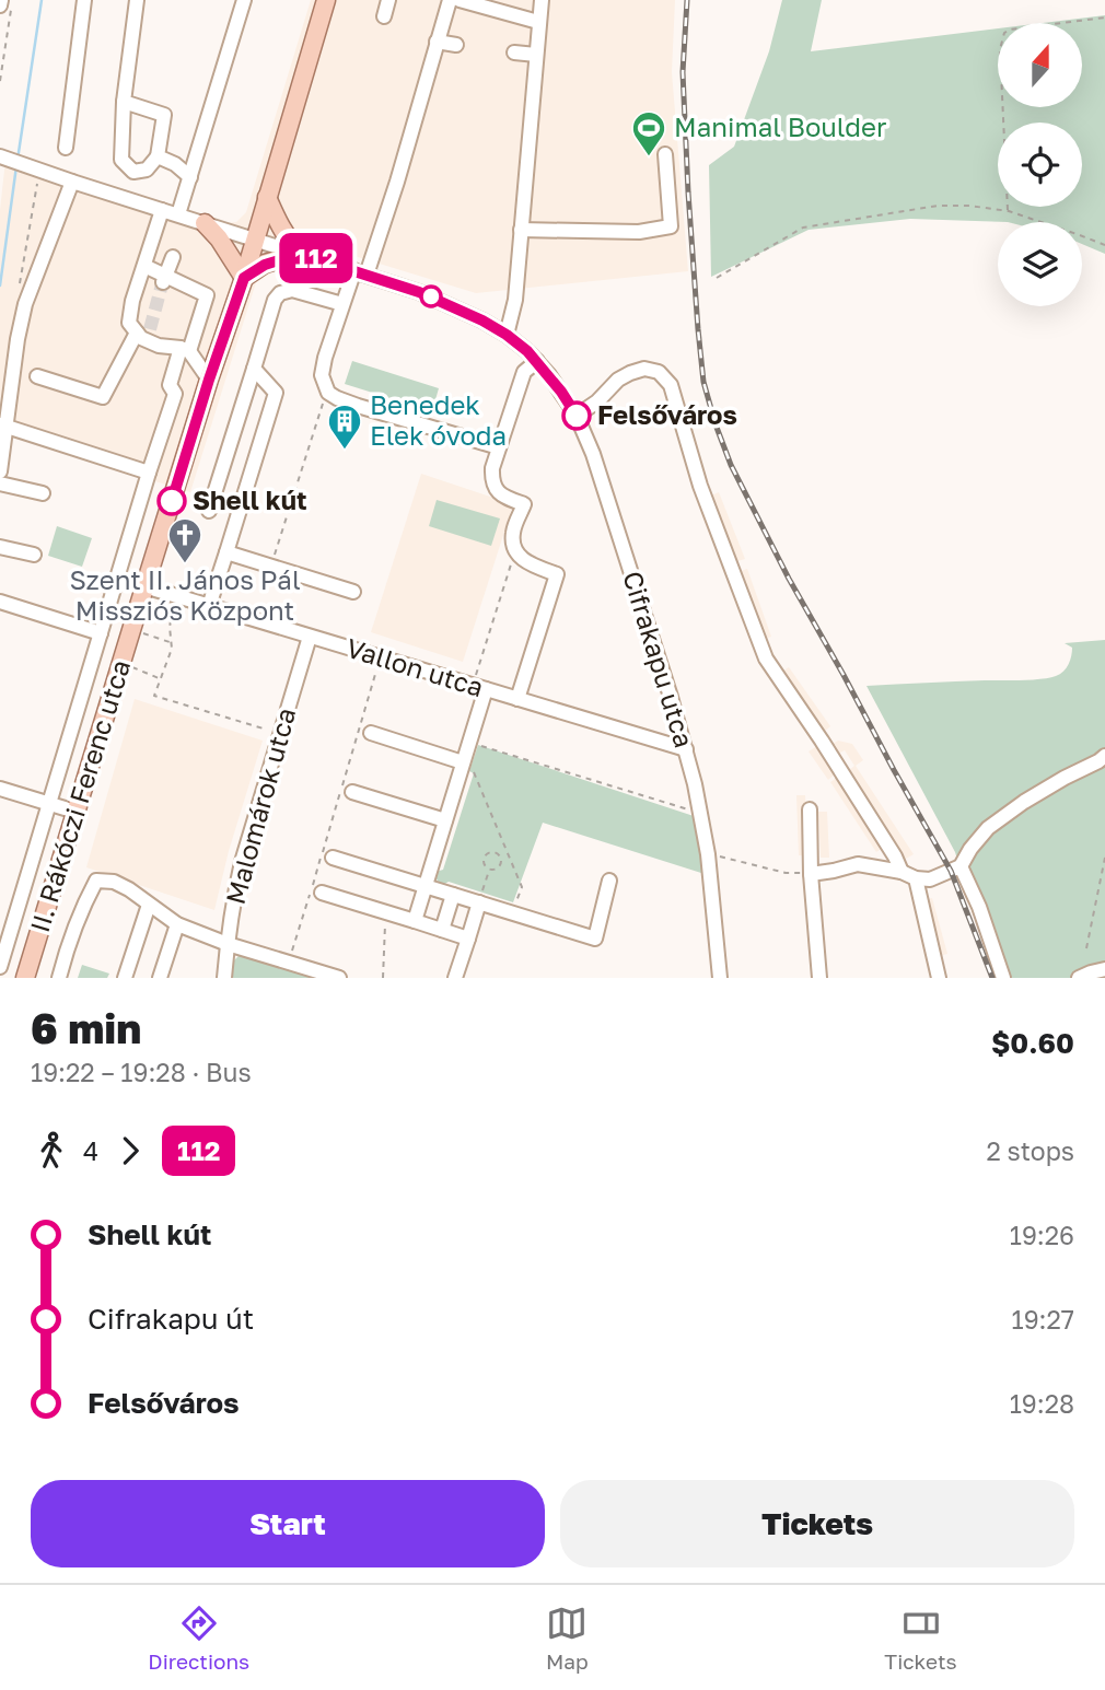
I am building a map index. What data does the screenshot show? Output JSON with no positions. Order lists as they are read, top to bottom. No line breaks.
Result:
{"streets":{"main road":["II. Rákóczi Ferenc utca"],"street":["Cifrakapu utca","Vallon utca","Malomárok utca"]},"crossings":[["Cifrakapu utca","Vallon utca"],["Cifrakapu utca","II. Rákóczi Ferenc utca"],["Vallon utca","II. Rákóczi Ferenc utca"],["Vallon utca","Malomárok utca"]],"places":{"sports":["Manimal Boulder"],"other":["Felsőváros","Shell kút"],"building":["Benedek Elek óvoda"],"church":["Szent II. János Pál Missziós Központ"]},"lines":["bus line 112"],"north":"top","page":{"on_map":"112","heading":["6 min","19:22 – 19:28 · Bus","$0.60"],"legs":["4","112","2 stops"],"list":[{"name":"Shell kút","value":"19:26"},{"name":"Cifrakapu út","value":"19:27"},{"name":"Felsőváros","value":"19:28"}],"buttons":["Start","Tickets"],"tabs":["Directions","Map","Tickets"]}}
